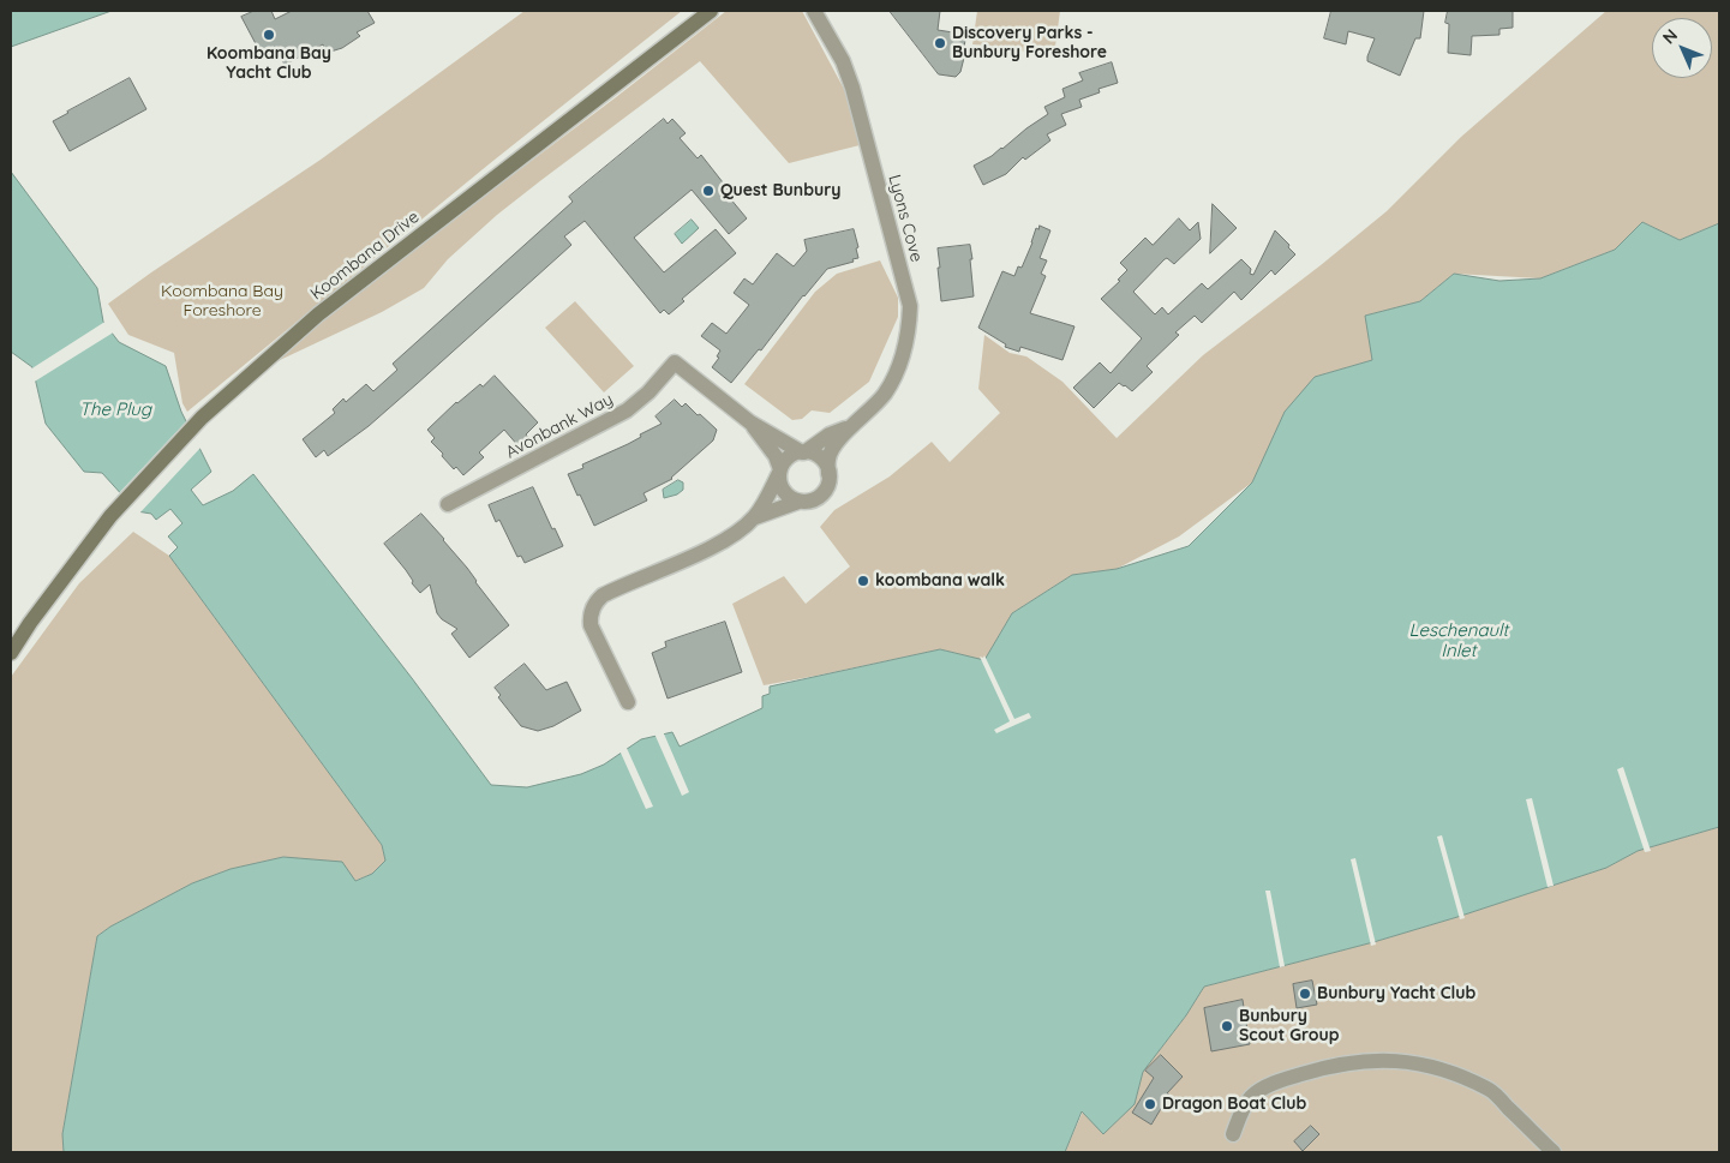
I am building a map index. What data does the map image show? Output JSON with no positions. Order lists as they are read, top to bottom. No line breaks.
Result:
{"streets":{"main road":["Koombana Drive"],"street":["Lyons Cove","Avonbank Way"]},"water":["The Plug","Leschenault Inlet"],"parks":["Koombana Bay Foreshore"],"places":["Koombana Bay Yacht Club","Discovery Parks - Bunbury Foreshore","Quest Bunbury","koombana walk","Bunbury Yacht Club","Bunbury Scout Group","Dragon Boat Club"],"north":"top left"}
